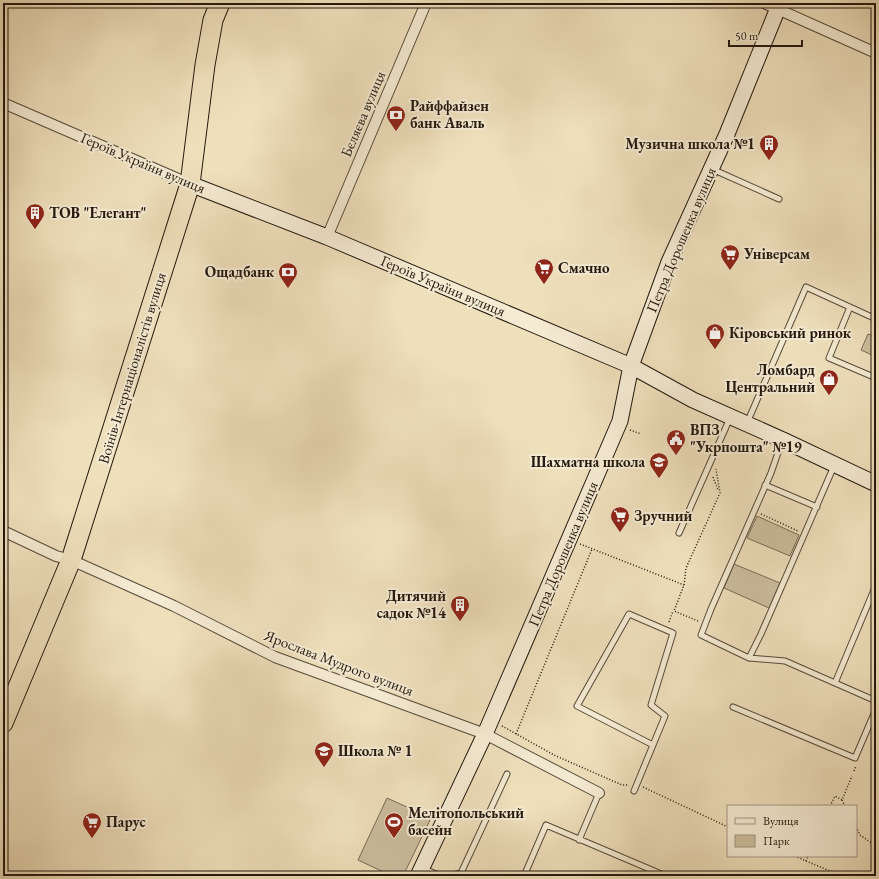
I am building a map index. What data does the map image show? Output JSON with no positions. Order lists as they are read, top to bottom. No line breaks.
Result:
{"streets":{"highway":["Воїнів-Інтернаціоналістів вулиця"],"street":["Бєляєва вулиця","Героїв України вулиця","Петра Дорошенка вулиця","Ярослава Мудрого вулиця"]},"crossings":[["Бєляєва вулиця","Героїв України вулиця"],["Героїв України вулиця","Петра Дорошенка вулиця"],["Героїв України вулиця","Воїнів-Інтернаціоналістів вулиця"],["Петра Дорошенка вулиця","Ярослава Мудрого вулиця"],["Воїнів-Інтернаціоналістів вулиця","Ярослава Мудрого вулиця"]],"places":{"bank":["Райффайзен банк Аваль","Ощадбанк"],"building":["Музична школа №1","ТОВ \"Елегант\"","Дитячий садок №14"],"supermarket":["Універсам","Смачно","Зручний","Парус"],"shop":["Кіровський ринок","Ломбард Центральний"],"public building":["ВПЗ \"Укрпошта\" №19"],"school or university":["Шахматна школа","Школа № 1"],"sports":["Мелітопольський басейн"]},"legend":["Вулиця","Парк"],"scale_bar":"50 m"}
